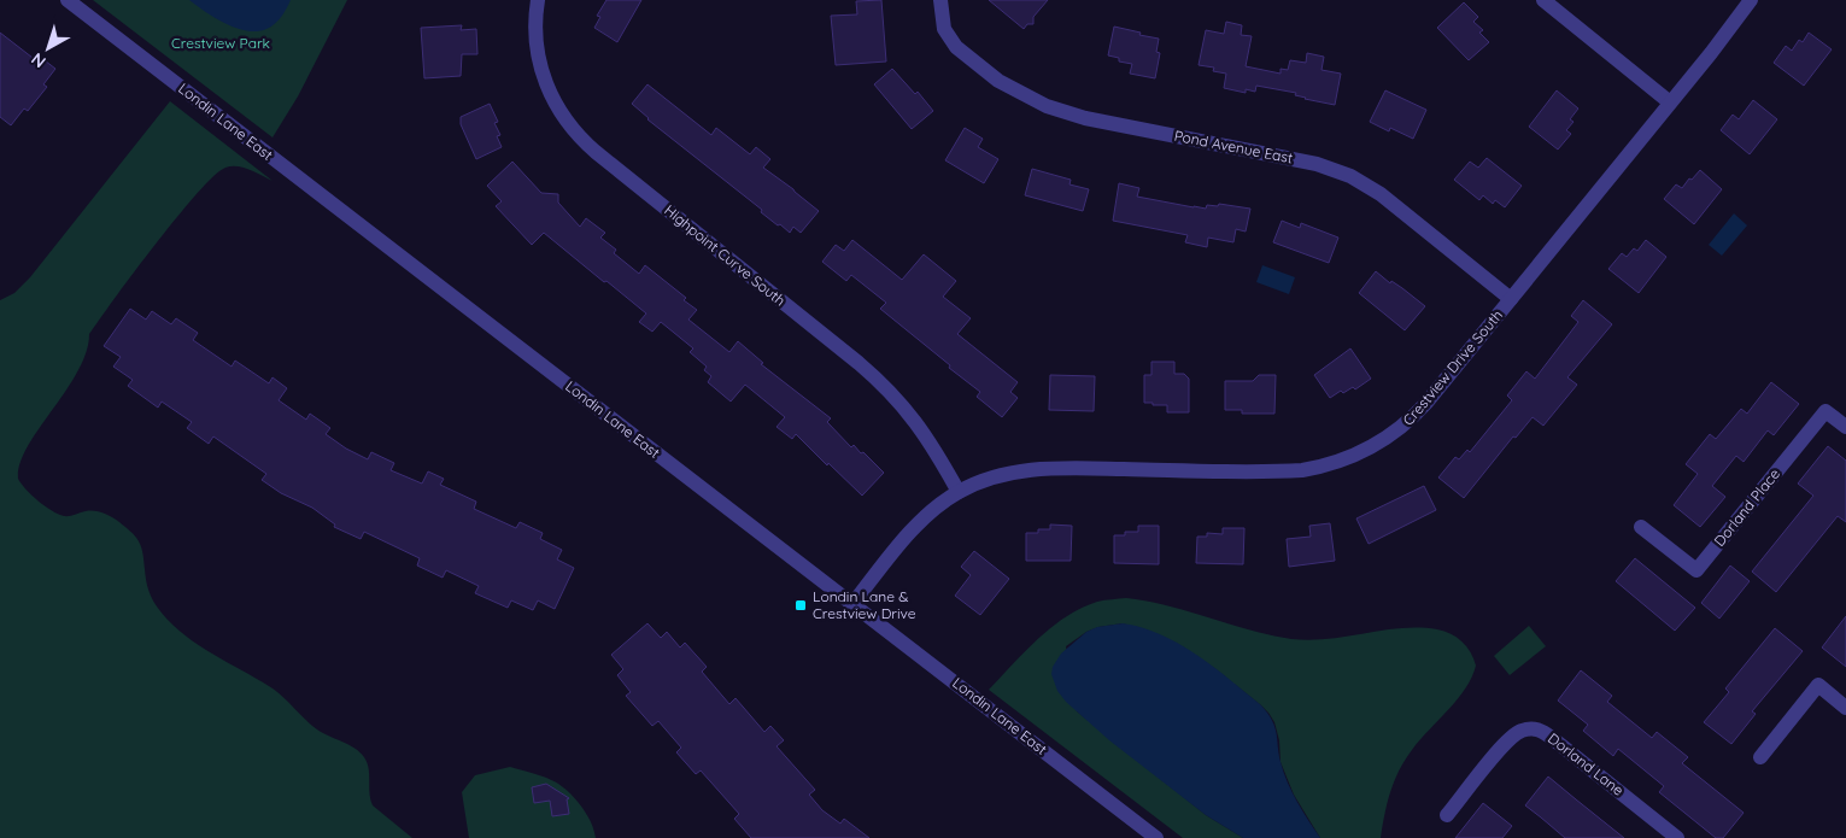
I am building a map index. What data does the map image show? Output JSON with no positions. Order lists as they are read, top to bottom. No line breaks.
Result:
{"streets":{"street":["Londin Lane East","Pond Avenue East","Highpoint Curve South","Crestview Drive South","Dorland Place","Dorland Lane"]},"crossings":[["Londin Lane East","Crestview Drive South"],["Pond Avenue East","Crestview Drive South"],["Highpoint Curve South","Crestview Drive South"]],"parks":["Crestview Park"],"places":{"transit":["Londin Lane & Crestview Drive"]},"north":"bottom left"}
